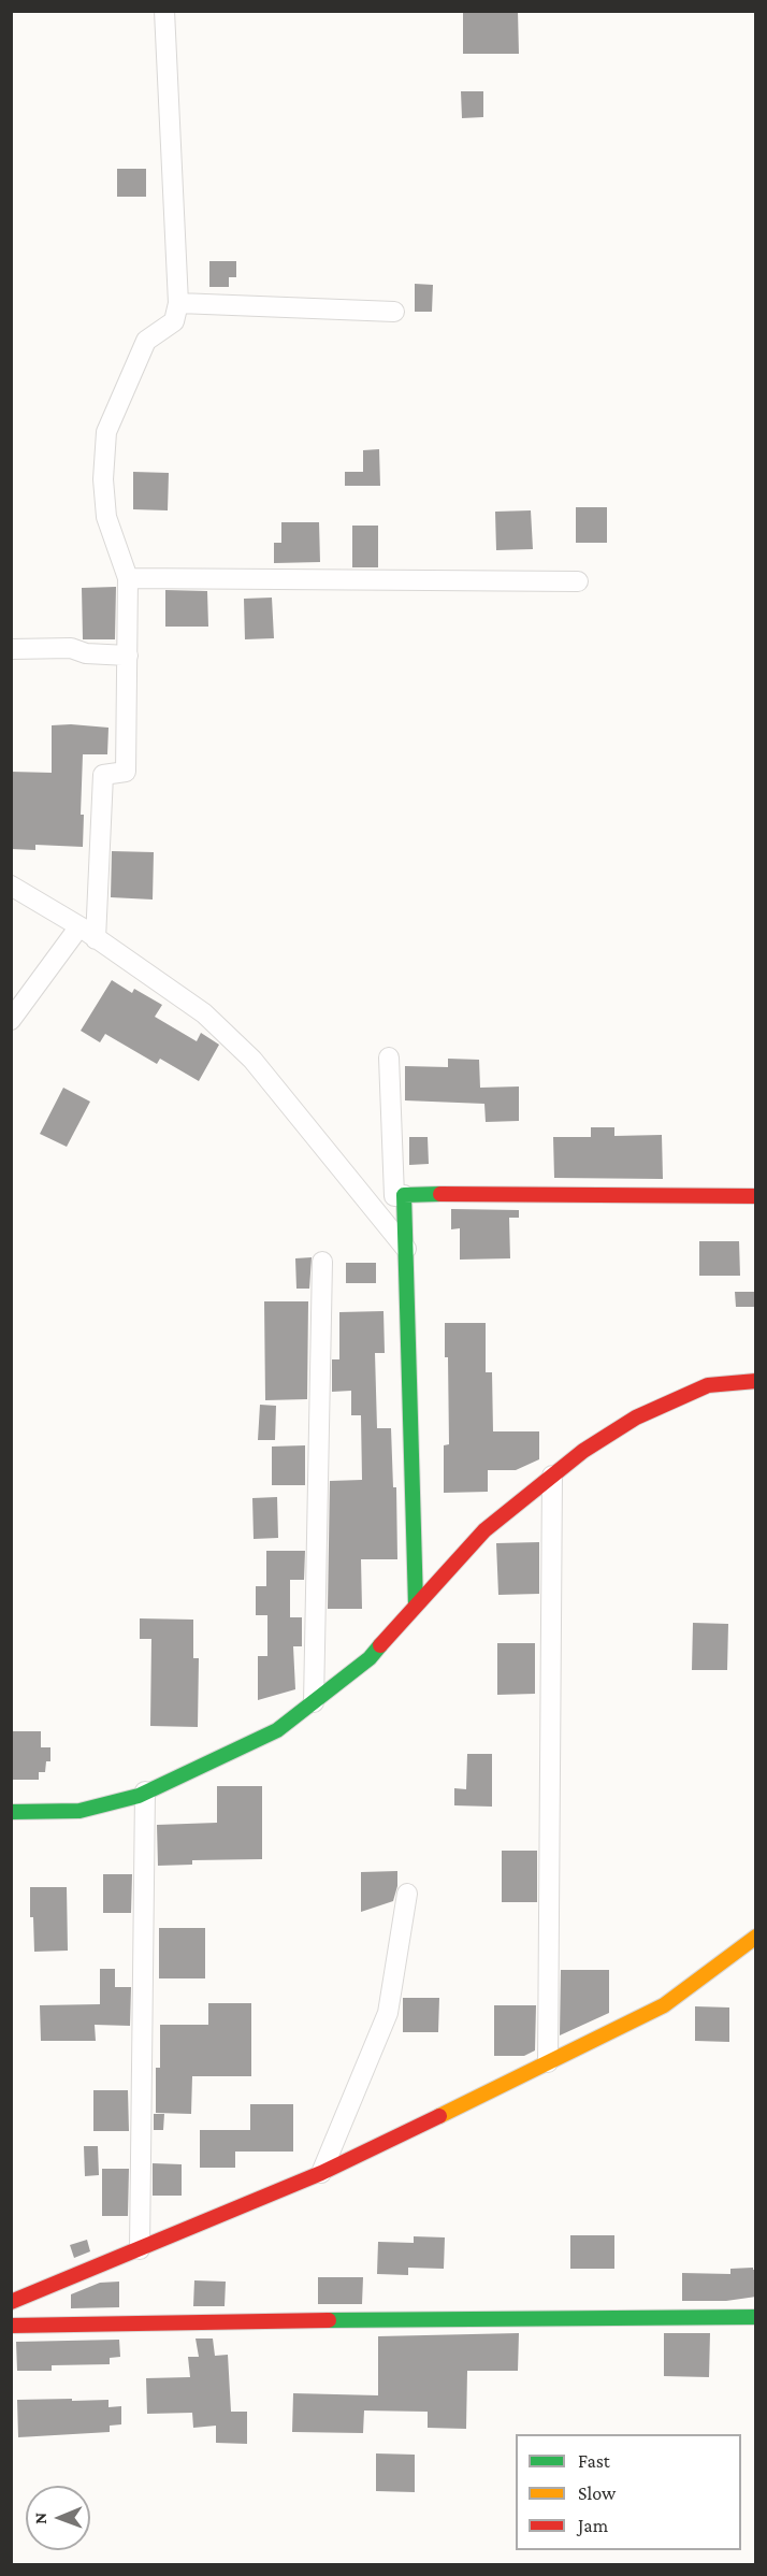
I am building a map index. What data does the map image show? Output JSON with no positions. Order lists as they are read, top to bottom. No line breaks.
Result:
{"legend":["Fast","Slow","Jam"],"north":"left"}
